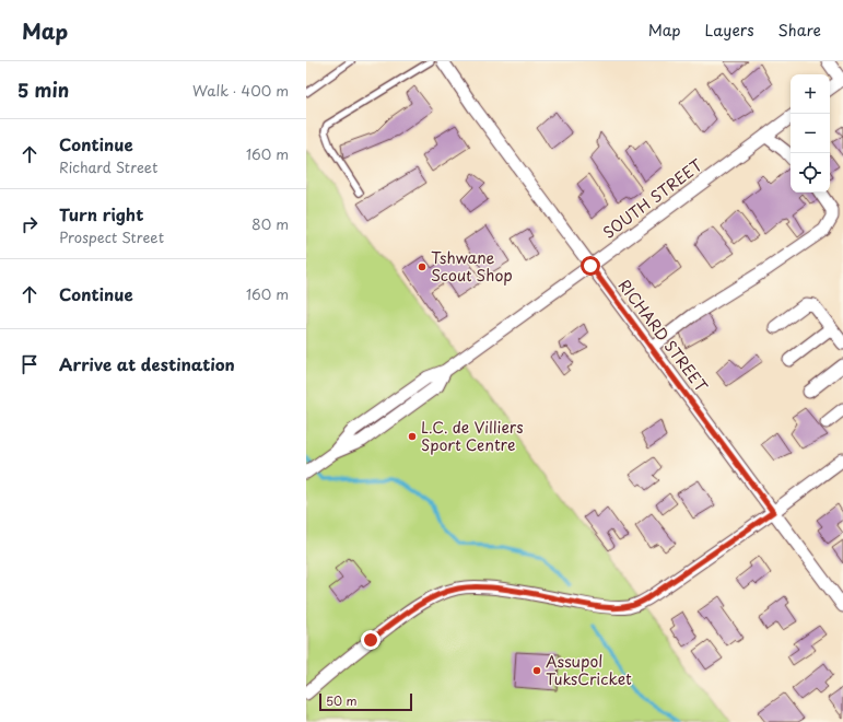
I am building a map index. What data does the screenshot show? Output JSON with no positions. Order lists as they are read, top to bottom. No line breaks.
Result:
{"streets":{"street":["SOUTH STREET","RICHARD STREET"]},"crossings":[["SOUTH STREET","RICHARD STREET"]],"places":["Tshwane Scout Shop","L.C. de Villiers Sport Centre","Assupol TuksCricket"],"scale_bar":"50 m","page":{"header":"Map","nav":["Map","Layers","Share"],"heading":["5 min","Walk · 400 m"],"map_buttons":["+","−"],"list":[["Continue","Richard Street","160 m"],["Turn right","Prospect Street","80 m"],["Continue","160 m"],"Arrive at destination"],"scale":"50 m"}}
